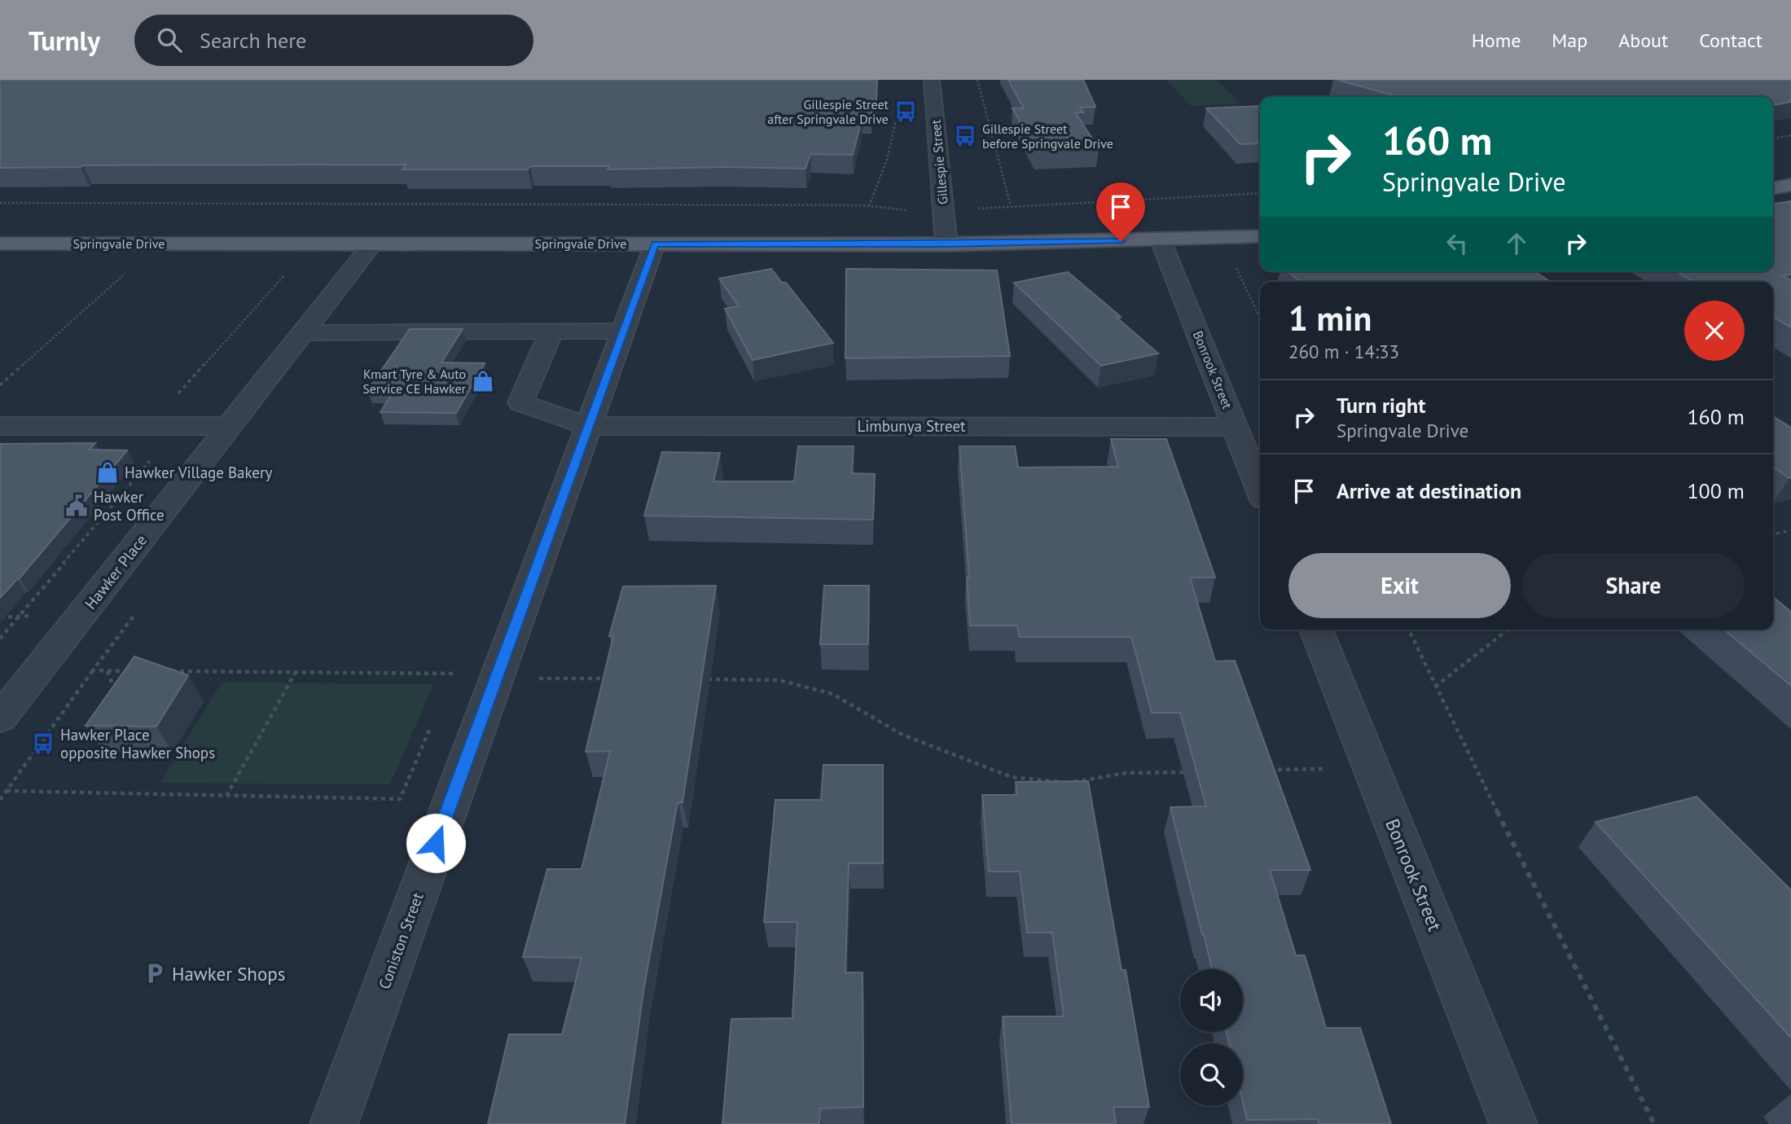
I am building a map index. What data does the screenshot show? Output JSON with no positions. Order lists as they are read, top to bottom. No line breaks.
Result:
{"streets":{"main road":["Springvale Drive"],"street":["Gillespie Street","Bonrook Street","Limbunya Street","Hawker Place","Coniston Street"]},"crossings":[["Gillespie Street","Springvale Drive"],["Springvale Drive","Bonrook Street"],["Springvale Drive","Hawker Place"],["Springvale Drive","Coniston Street"],["Bonrook Street","Limbunya Street"],["Limbunya Street","Coniston Street"]],"places":{"bus stop":["Gillespie Street after Springvale Drive","Gillespie Street before Springvale Drive","Hawker Place opposite Hawker Shops"],"shop":["Kmart Tyre & Auto Service CE Hawker","Hawker Village Bakery"],"public building":["Hawker Post Office"],"parking":["Hawker Shops"]},"page":{"header":"Turnly","search":"Search here","nav":["Home","Map","About","Contact"],"turn":["160 m","Springvale Drive"],"heading":["1 min","260 m · 14:33"],"list":[{"name":"Turn right","note":"Springvale Drive","value":"160 m"},{"name":"Arrive at destination","value":"100 m"}],"buttons":["Exit","Share"]}}
